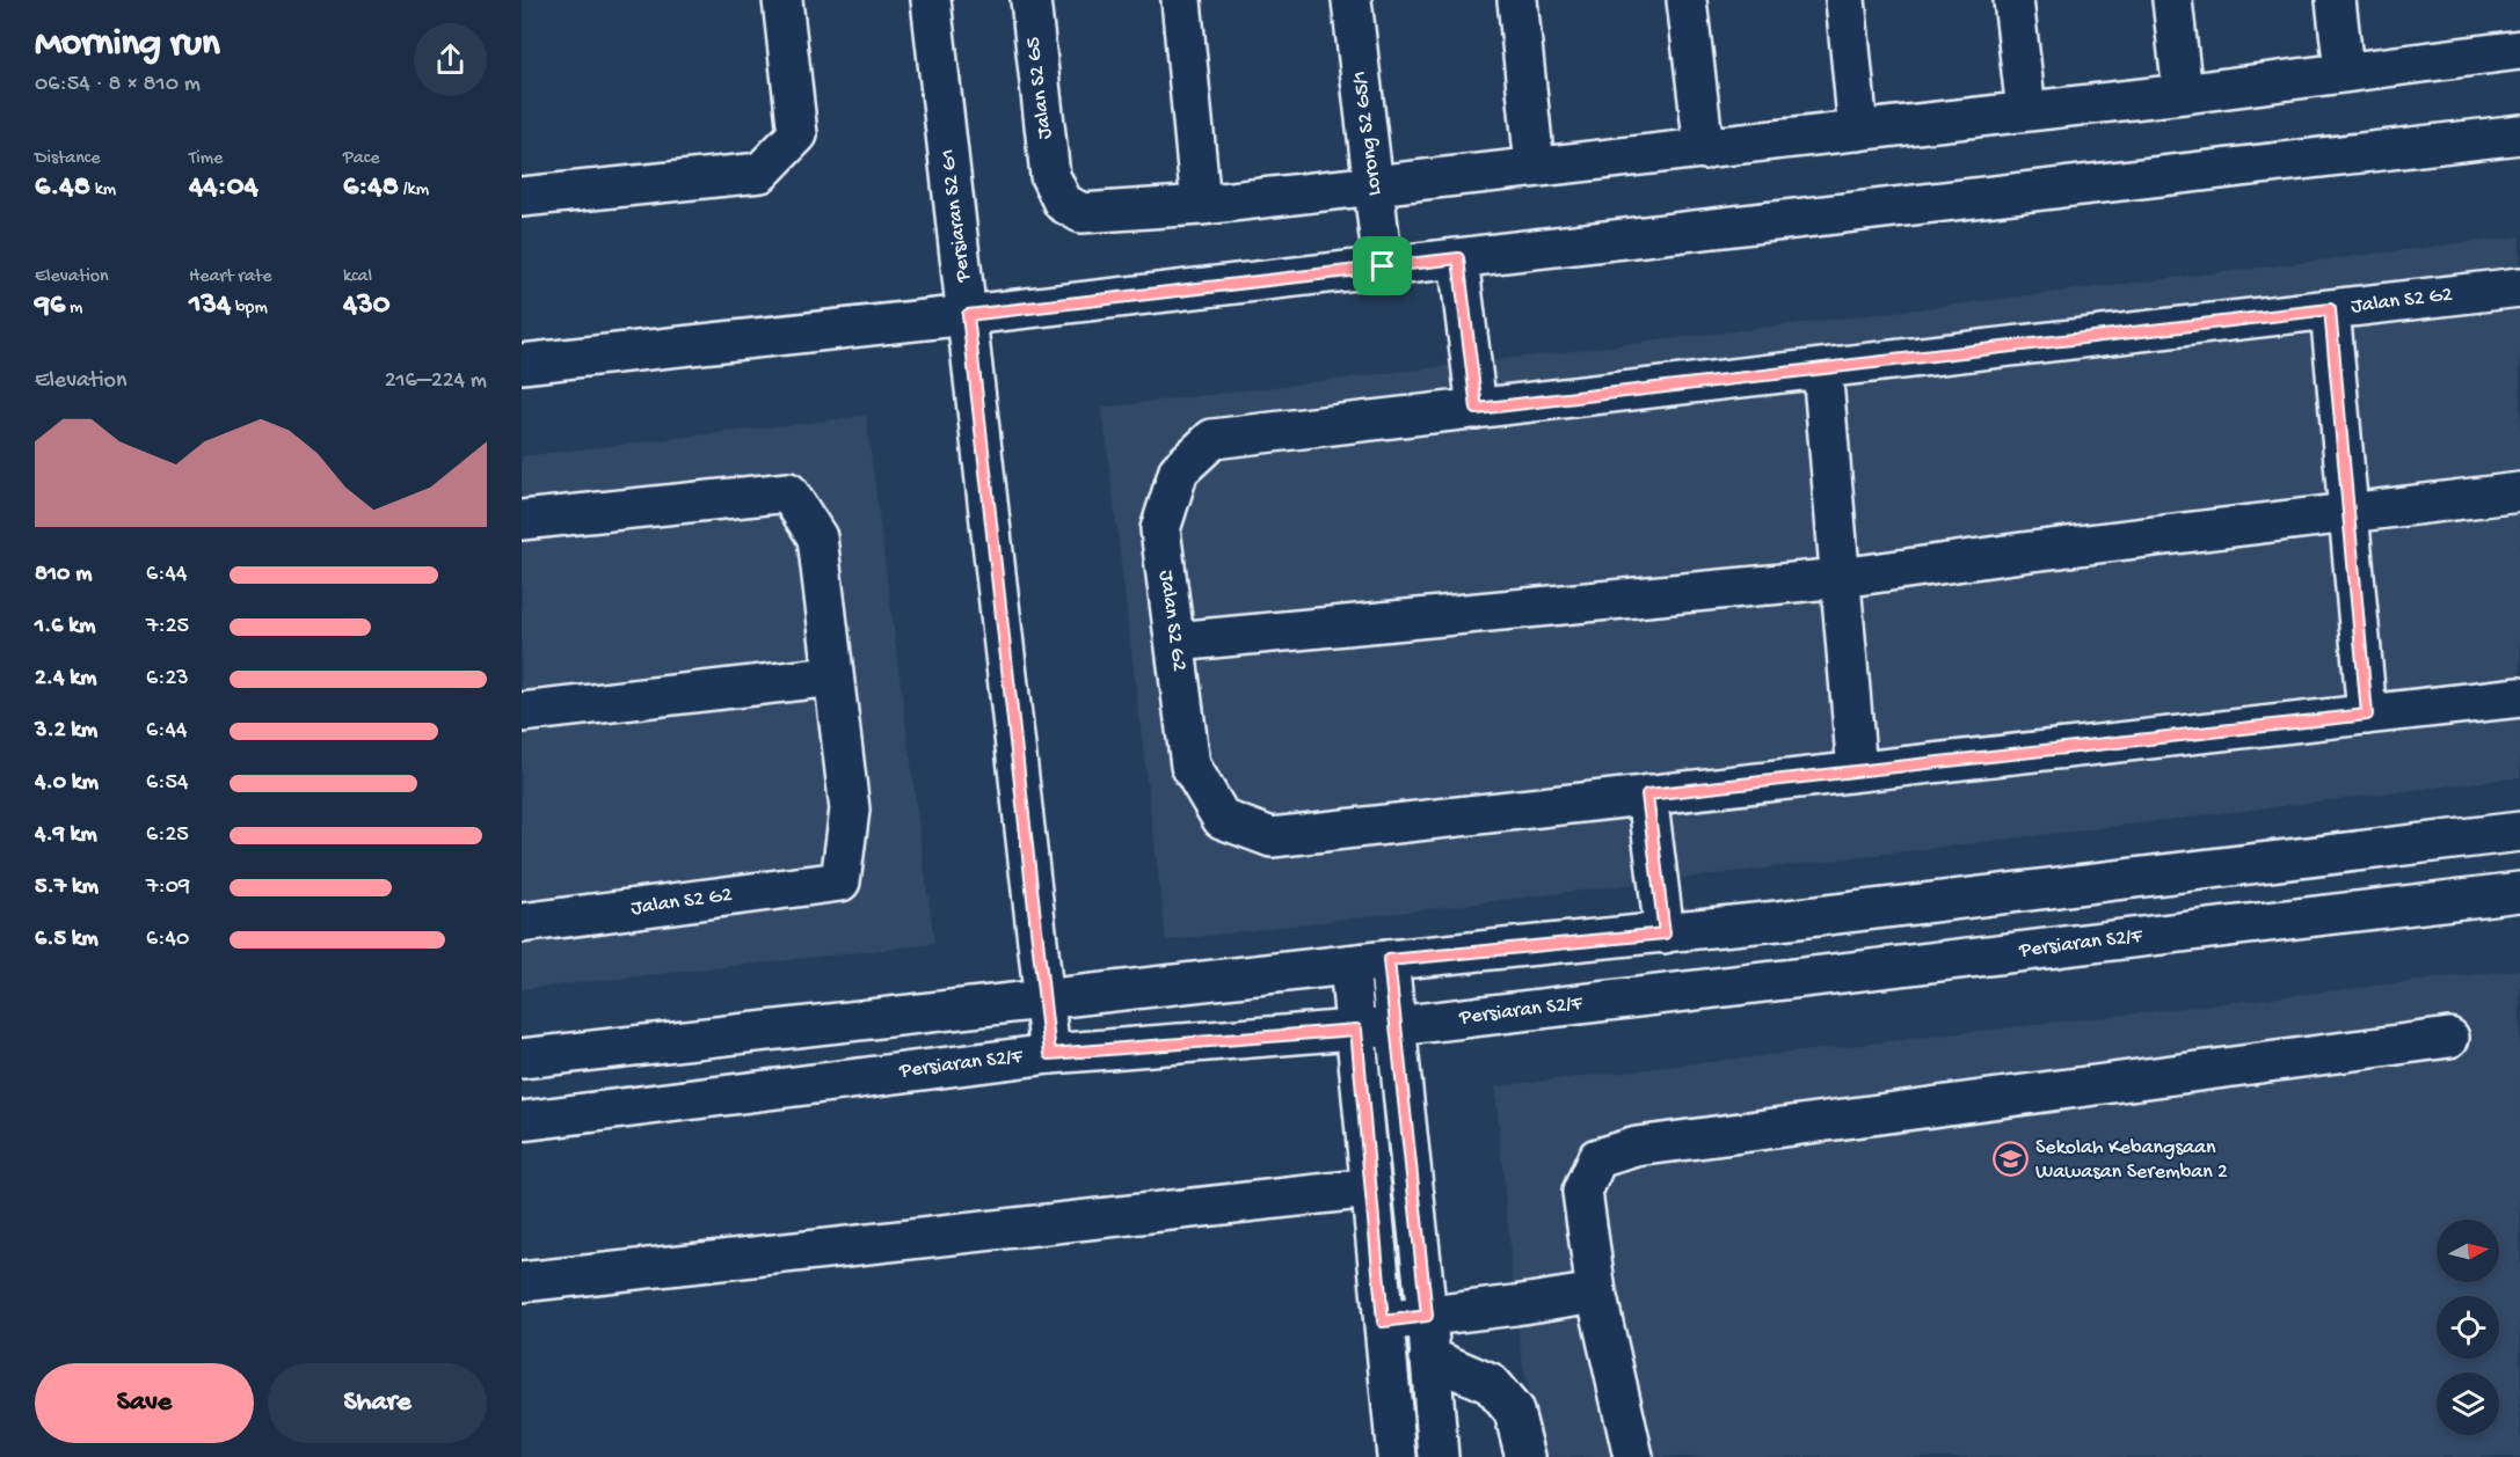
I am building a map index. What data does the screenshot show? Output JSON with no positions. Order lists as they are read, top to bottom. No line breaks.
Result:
{"streets":{"street":["Jalan S2 G5","Lorong S2 G5/1","Persiaran S2 G1","Jalan S2 G2","Persiaran S2/F"]},"crossings":[["Persiaran S2 G1","Persiaran S2/F"]],"places":{"school or university":["Sekolah Kebangsaan Wawasan Seremban 2"]},"north":"right","page":{"heading":["Morning run","06:54 · 8 × 810 m"],"stats":[["Distance","6.48 km"],["Time","44:04"],["Pace","6:48 /km"],["Elevation","96 m"],["Heart rate","134 bpm"],["kcal","430"]],"chart":["Elevation","216–224 m"],"list":[{"name":"810 m","note":"6:44"},{"name":"1.6 km","note":"7:25"},{"name":"2.4 km","note":"6:23"},{"name":"3.2 km","note":"6:44"},{"name":"4.0 km","note":"6:54"},{"name":"4.9 km","note":"6:25"},{"name":"5.7 km","note":"7:09"},{"name":"6.5 km","note":"6:40"}],"buttons":["Save","Share"]}}
